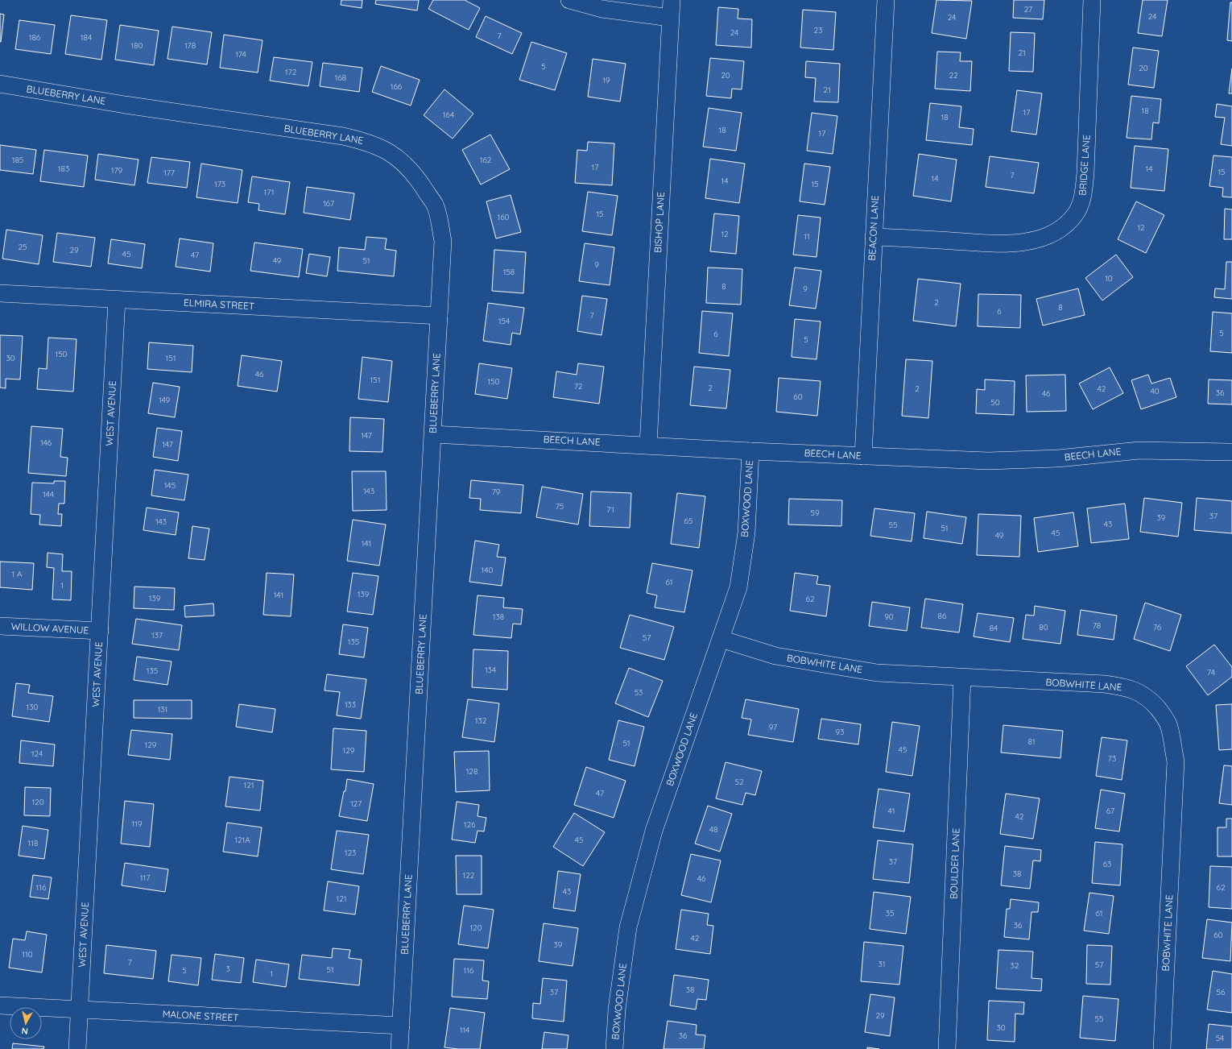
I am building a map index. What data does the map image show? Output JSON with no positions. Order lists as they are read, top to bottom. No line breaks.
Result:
{"streets":{"street":["BLUEBERRY LANE","BRIDGE LANE","BISHOP LANE","BEACON LANE","ELMIRA STREET","WEST AVENUE","BEECH LANE","BOXWOOD LANE","WILLOW AVENUE","BOBWHITE LANE","BOULDER LANE","MALONE STREET"]},"crossings":[["BLUEBERRY LANE","ELMIRA STREET"],["BLUEBERRY LANE","BEECH LANE"],["BLUEBERRY LANE","MALONE STREET"],["BRIDGE LANE","BEACON LANE"],["BISHOP LANE","BEECH LANE"],["BEACON LANE","BEECH LANE"],["ELMIRA STREET","WEST AVENUE"],["WEST AVENUE","WILLOW AVENUE"],["WEST AVENUE","MALONE STREET"],["BEECH LANE","BOXWOOD LANE"],["BOXWOOD LANE","BOBWHITE LANE"],["BOBWHITE LANE","BOULDER LANE"]],"house_numbers":["27","24","24","23","24","7","186","184","180","178","21","174","5","20","172","20","22","168","19","166","21","18","17","164","18","18","17","185","162","17","183","14","179","15","177","7","14","14","173","15","171","167","15","160","12","12","11","25","29","45","47","49","51","9","158","10","8","9","2","8","6","7","154","5","6","5","150","30","151","46","151","150","72","2","2","42","40","36","46","60","149","50","147","146","147","145","143","79","144","75","71","59","37","39","65","143","43","55","51","45","49","141","140","1 A","61","1","139","141","139","62","86","138","90","78","80","76","84","137","57","135","134","135","74","53","133","130","131","132","97","93","81","51","129","45","129","124","73","128","52","121","47","120","127","41","67","42","119","126","48","121A","45","118","123","37","63","38","122","117","46","116","62","43","121","35","61","36","120","60","42","39","110","7","31","57","32","3","51","5","116","1","38","37","56","29","55","30","114","36","54"],"north":"bottom"}
